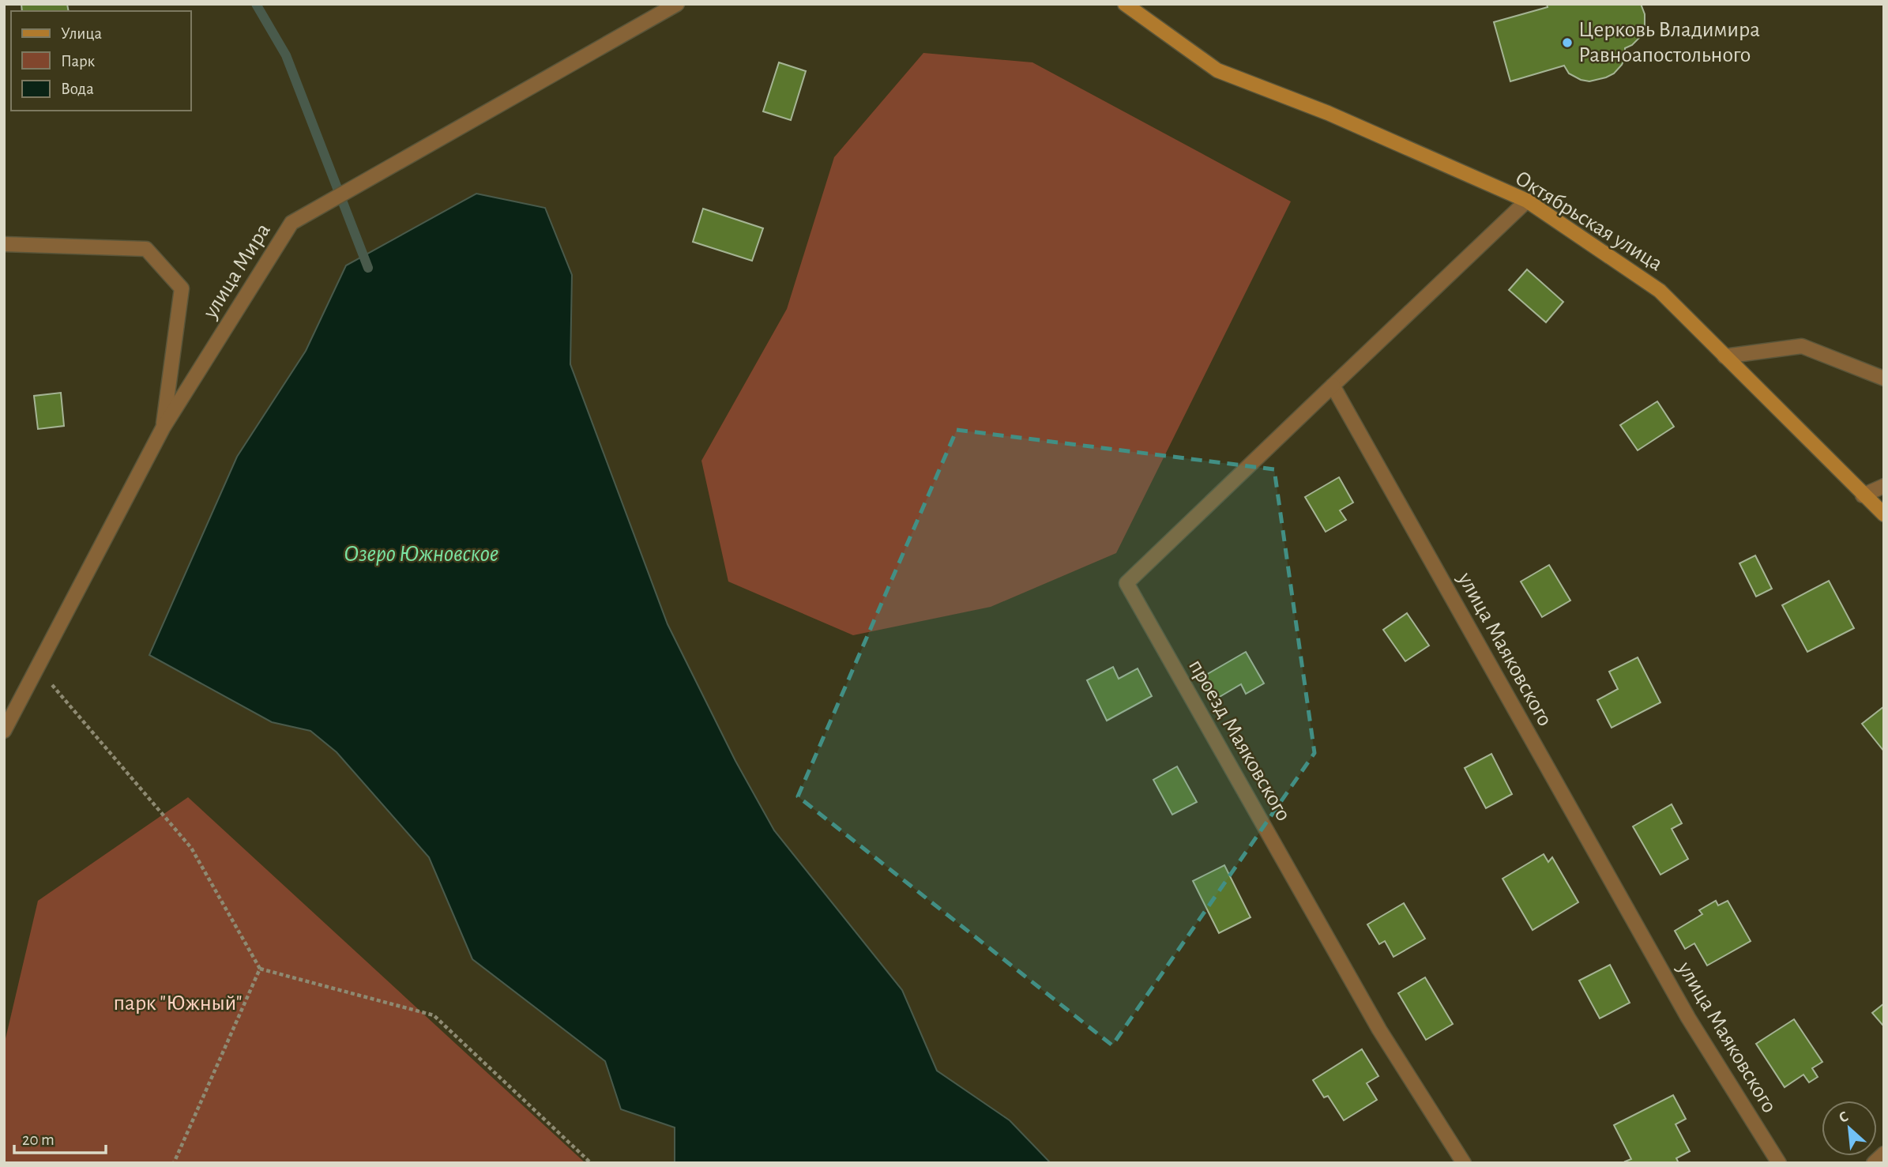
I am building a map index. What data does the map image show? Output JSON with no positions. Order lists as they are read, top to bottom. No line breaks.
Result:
{"streets":{"main road":["Октябрьская улица"],"street":["улица Мира","улица Маяковского","проезд Маяковского"]},"crossings":[["улица Маяковского","проезд Маяковского"]],"water":["Озеро Южновское"],"parks":["парк \"Южный\""],"places":["Церковь Владимира Равноапостольного"],"legend":["Улица","Парк","Вода"],"scale_bar":"20 m","north":"top left"}
